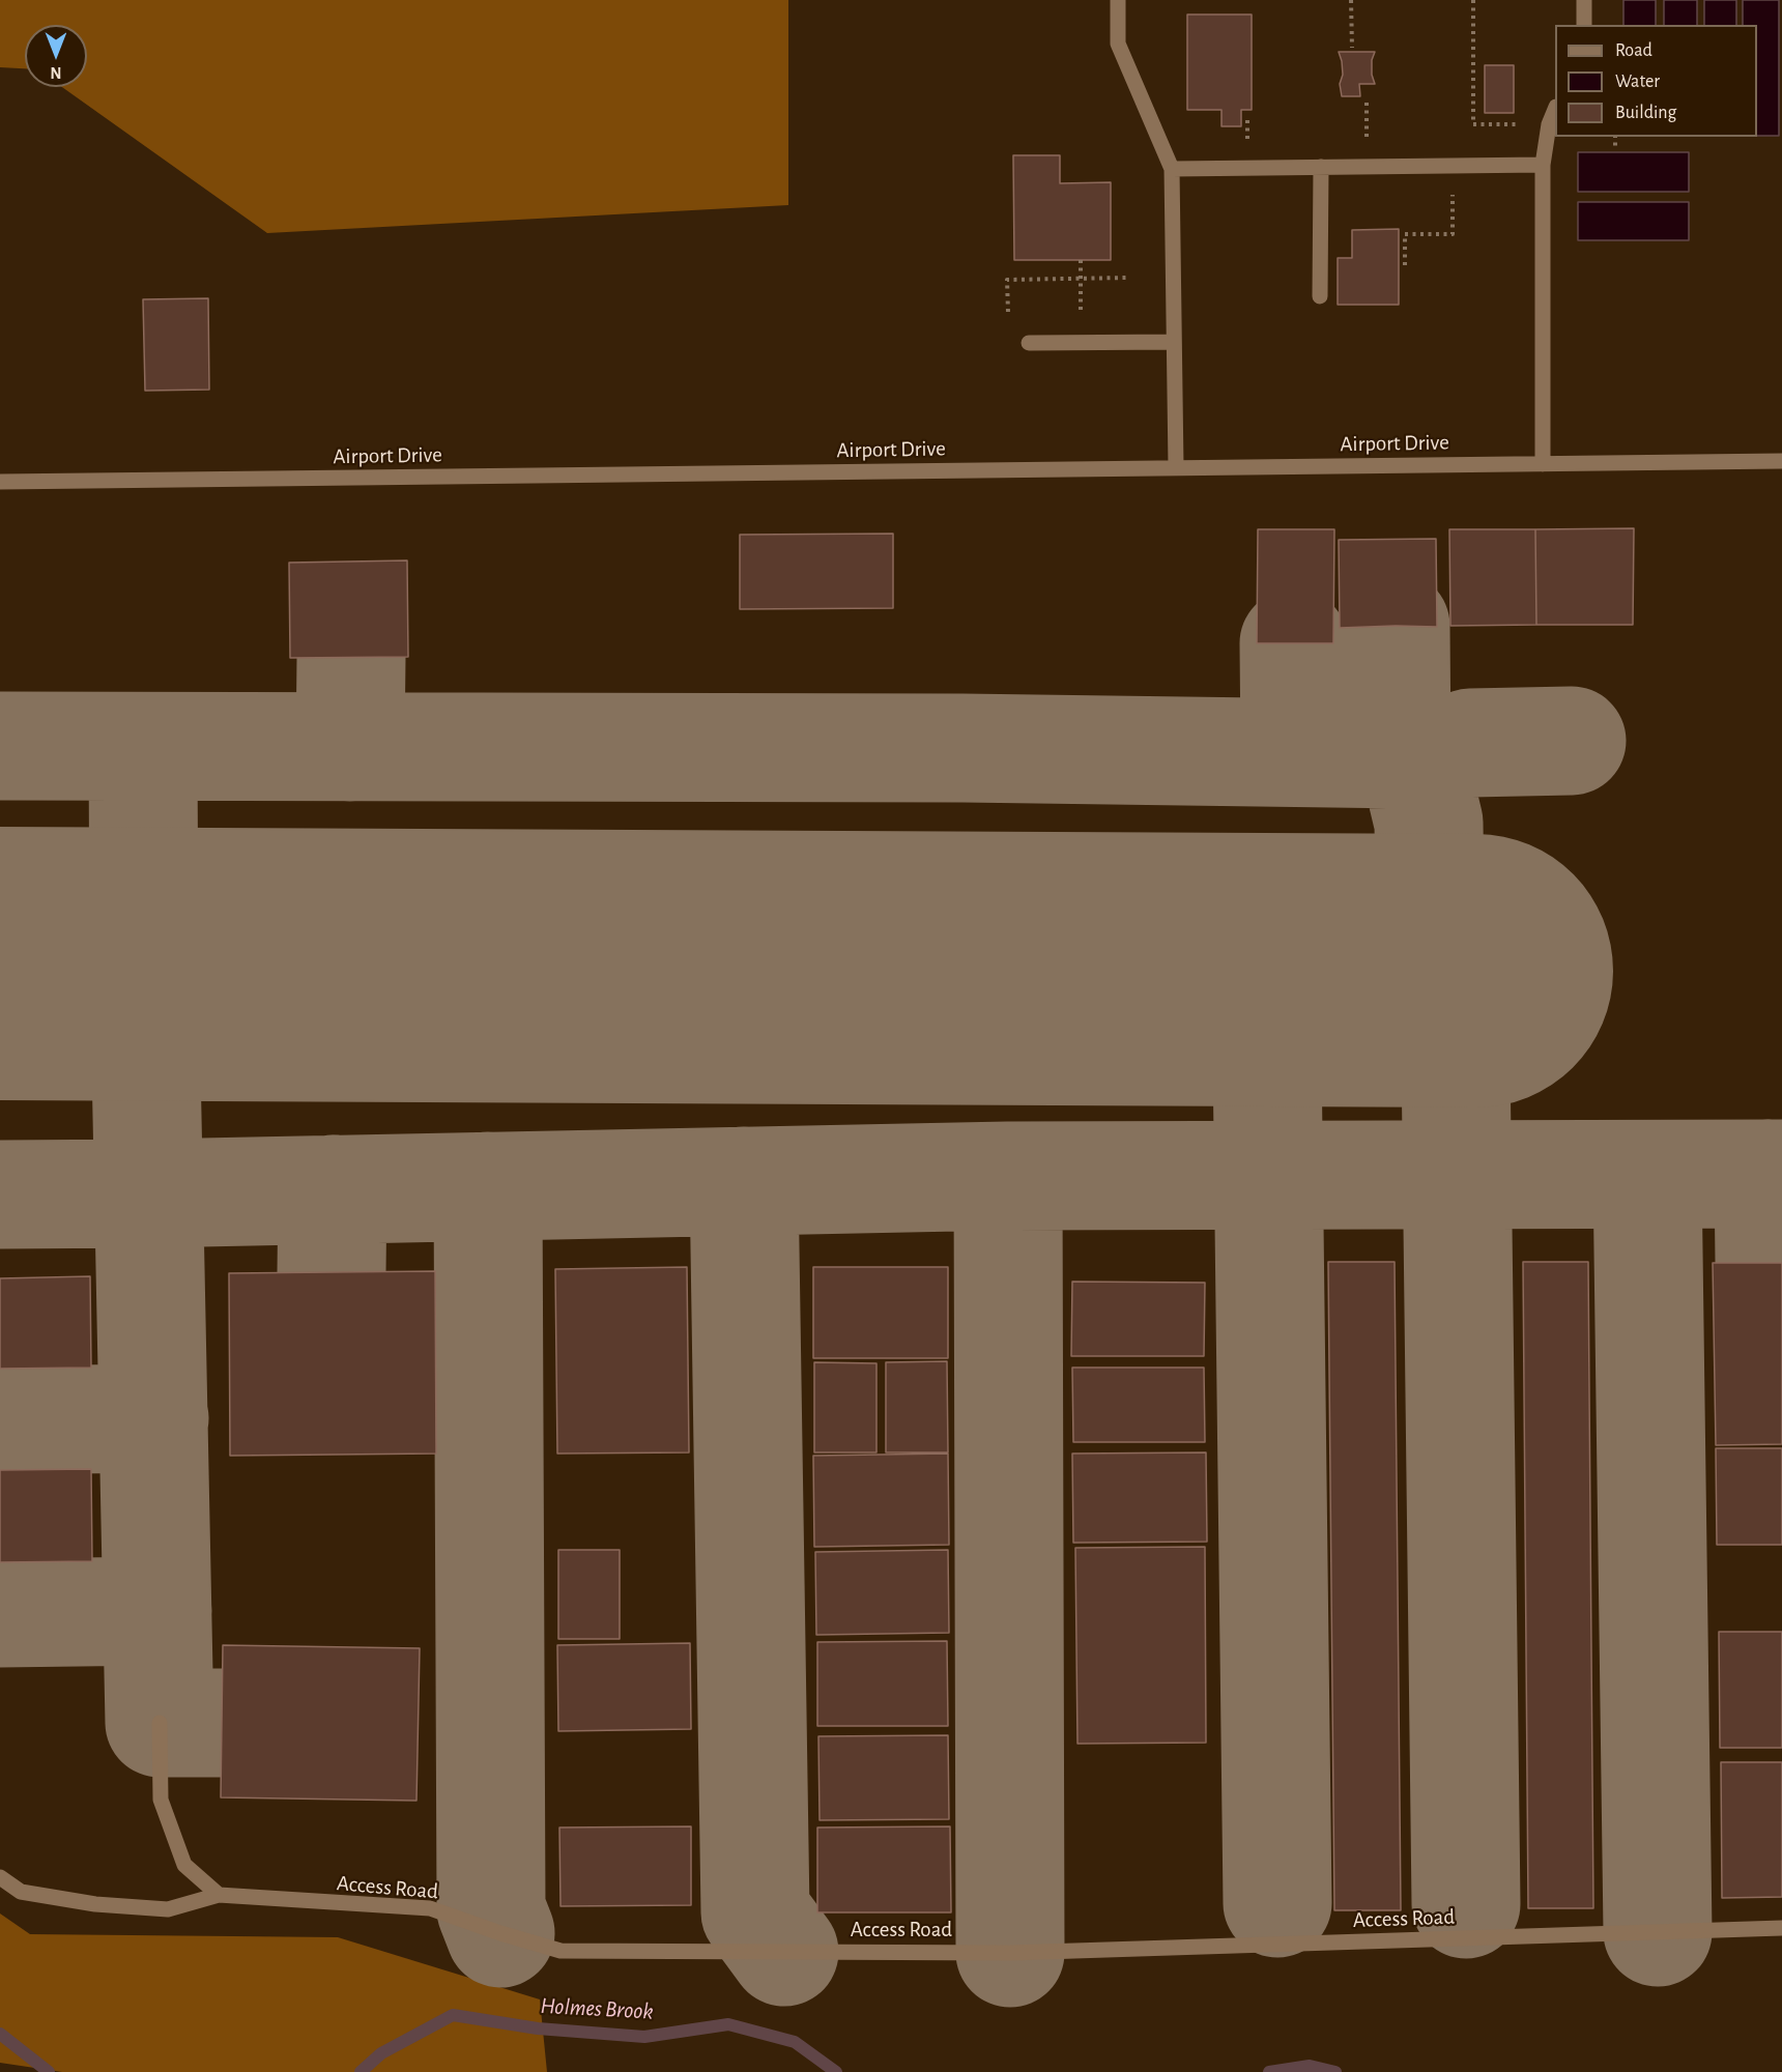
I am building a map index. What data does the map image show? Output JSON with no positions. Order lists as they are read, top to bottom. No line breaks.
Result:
{"streets":{"lane":["Airport Drive","Access Road"]},"water":["Holmes Brook"],"legend":["Road","Water","Building"],"north":"bottom"}
